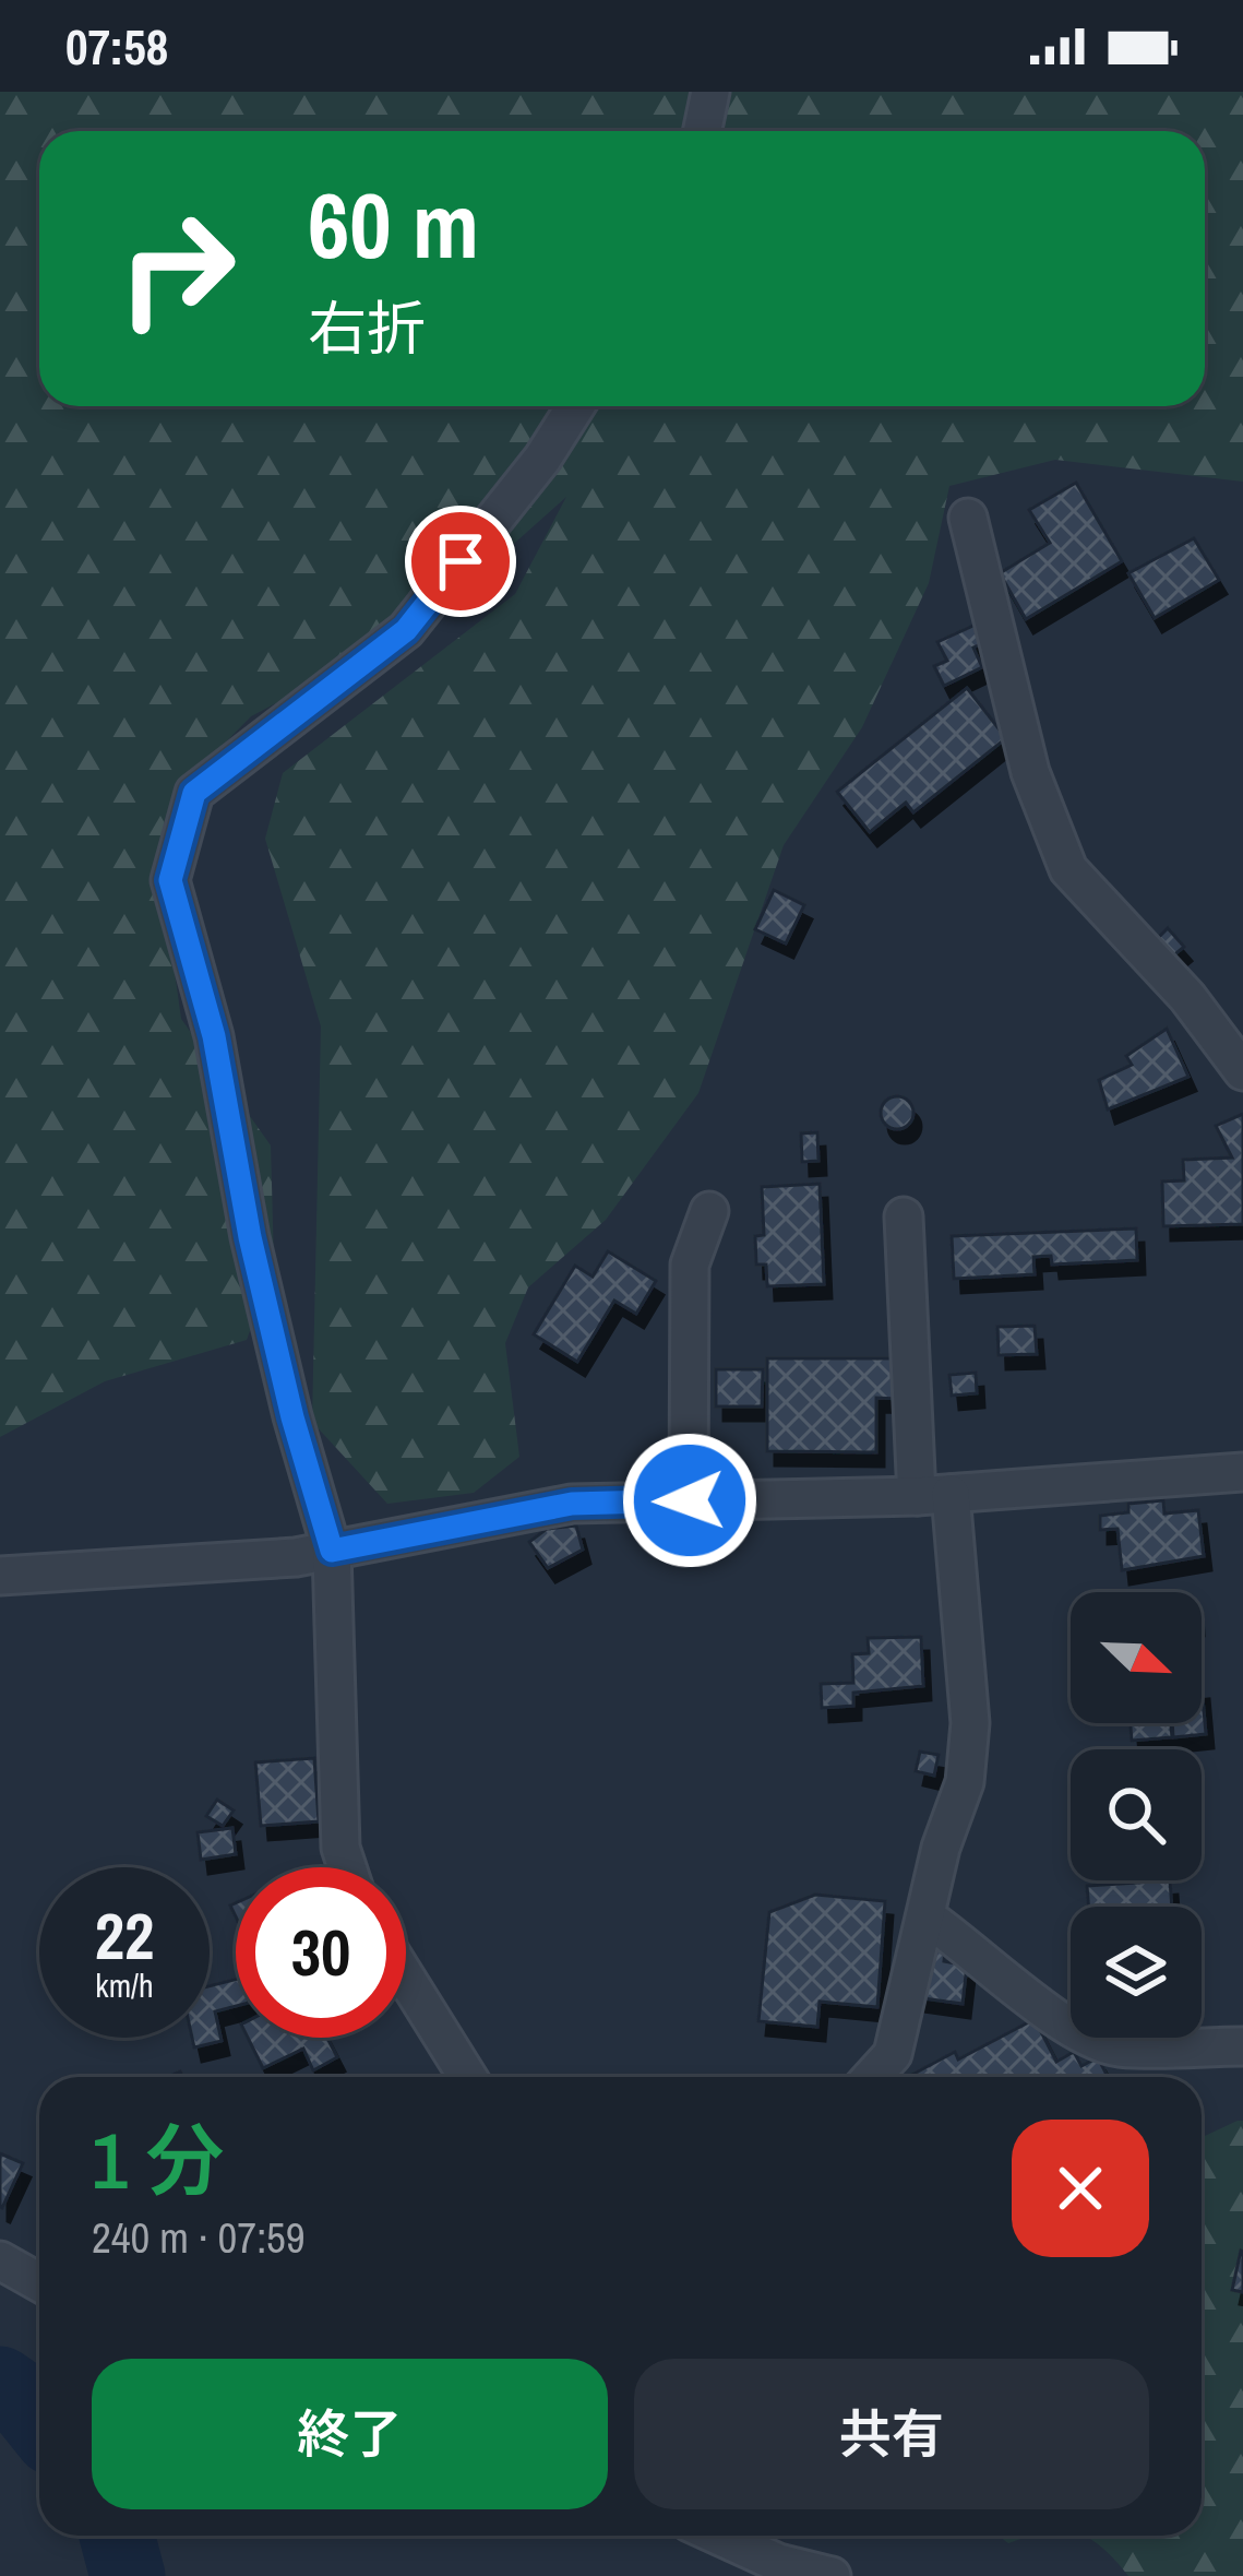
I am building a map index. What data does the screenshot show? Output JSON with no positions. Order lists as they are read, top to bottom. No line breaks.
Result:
{"north":"bottom right","page":{"status":"07:58","turn":["60 m","右折"],"speed":"22 km/h","limit":"30","heading":["1 分","240 m · 07:59"],"buttons":["終了","共有"]}}
